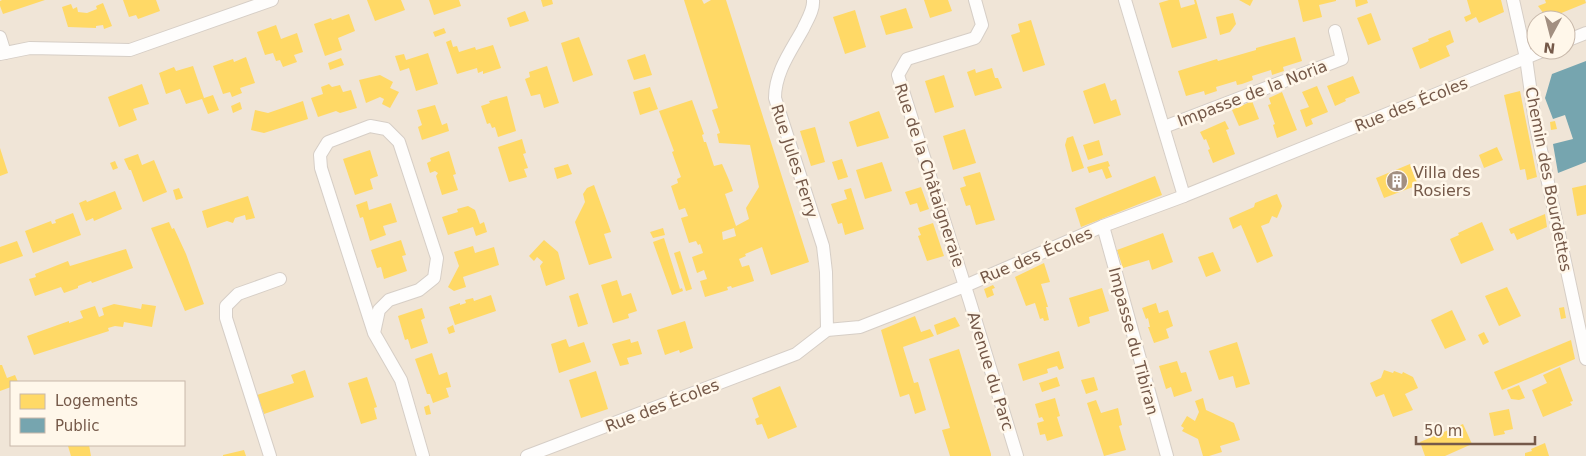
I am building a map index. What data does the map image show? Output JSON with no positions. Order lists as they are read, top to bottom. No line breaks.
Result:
{"streets":{"street":["Impasse de la Noria","Rue des Écoles","Rue Jules Ferry","Rue de la Châtaigneraie","Chemin des Bourdettes","Impasse du Tibiran","Avenue du Parc"]},"crossings":[["Rue des Écoles","Rue Jules Ferry"],["Rue des Écoles","Rue de la Châtaigneraie"],["Rue des Écoles","Chemin des Bourdettes"],["Rue des Écoles","Impasse du Tibiran"],["Rue des Écoles","Avenue du Parc"],["Rue de la Châtaigneraie","Avenue du Parc"]],"places":{"building":["Villa des Rosiers"]},"legend":["Logements","Public"],"scale_bar":"50 m","north":"bottom"}
